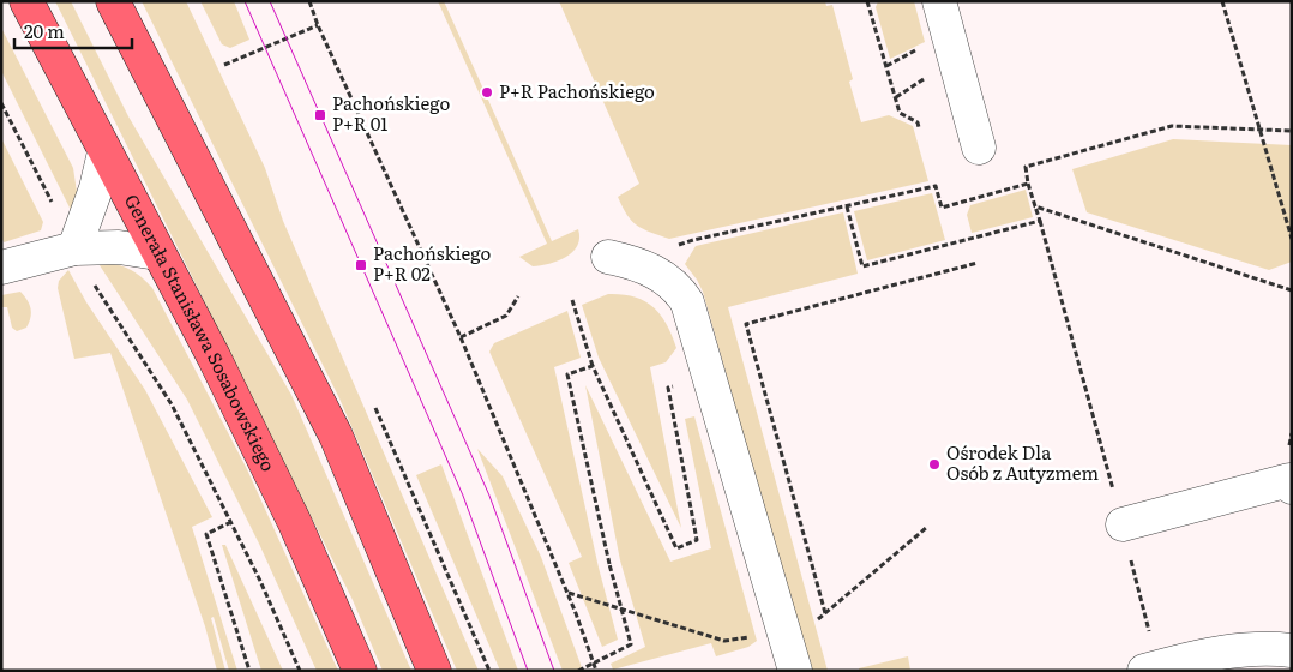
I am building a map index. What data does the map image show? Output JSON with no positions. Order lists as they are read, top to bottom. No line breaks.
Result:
{"streets":{"main road":["Generała Stanisława Sosabowskiego"]},"places":{"other":["P+R Pachońskiego","Ośrodek Dla Osób z Autyzmem"],"transit":["Pachońskiego P+R 01","Pachońskiego P+R 02"]},"scale_bar":"20 m"}
